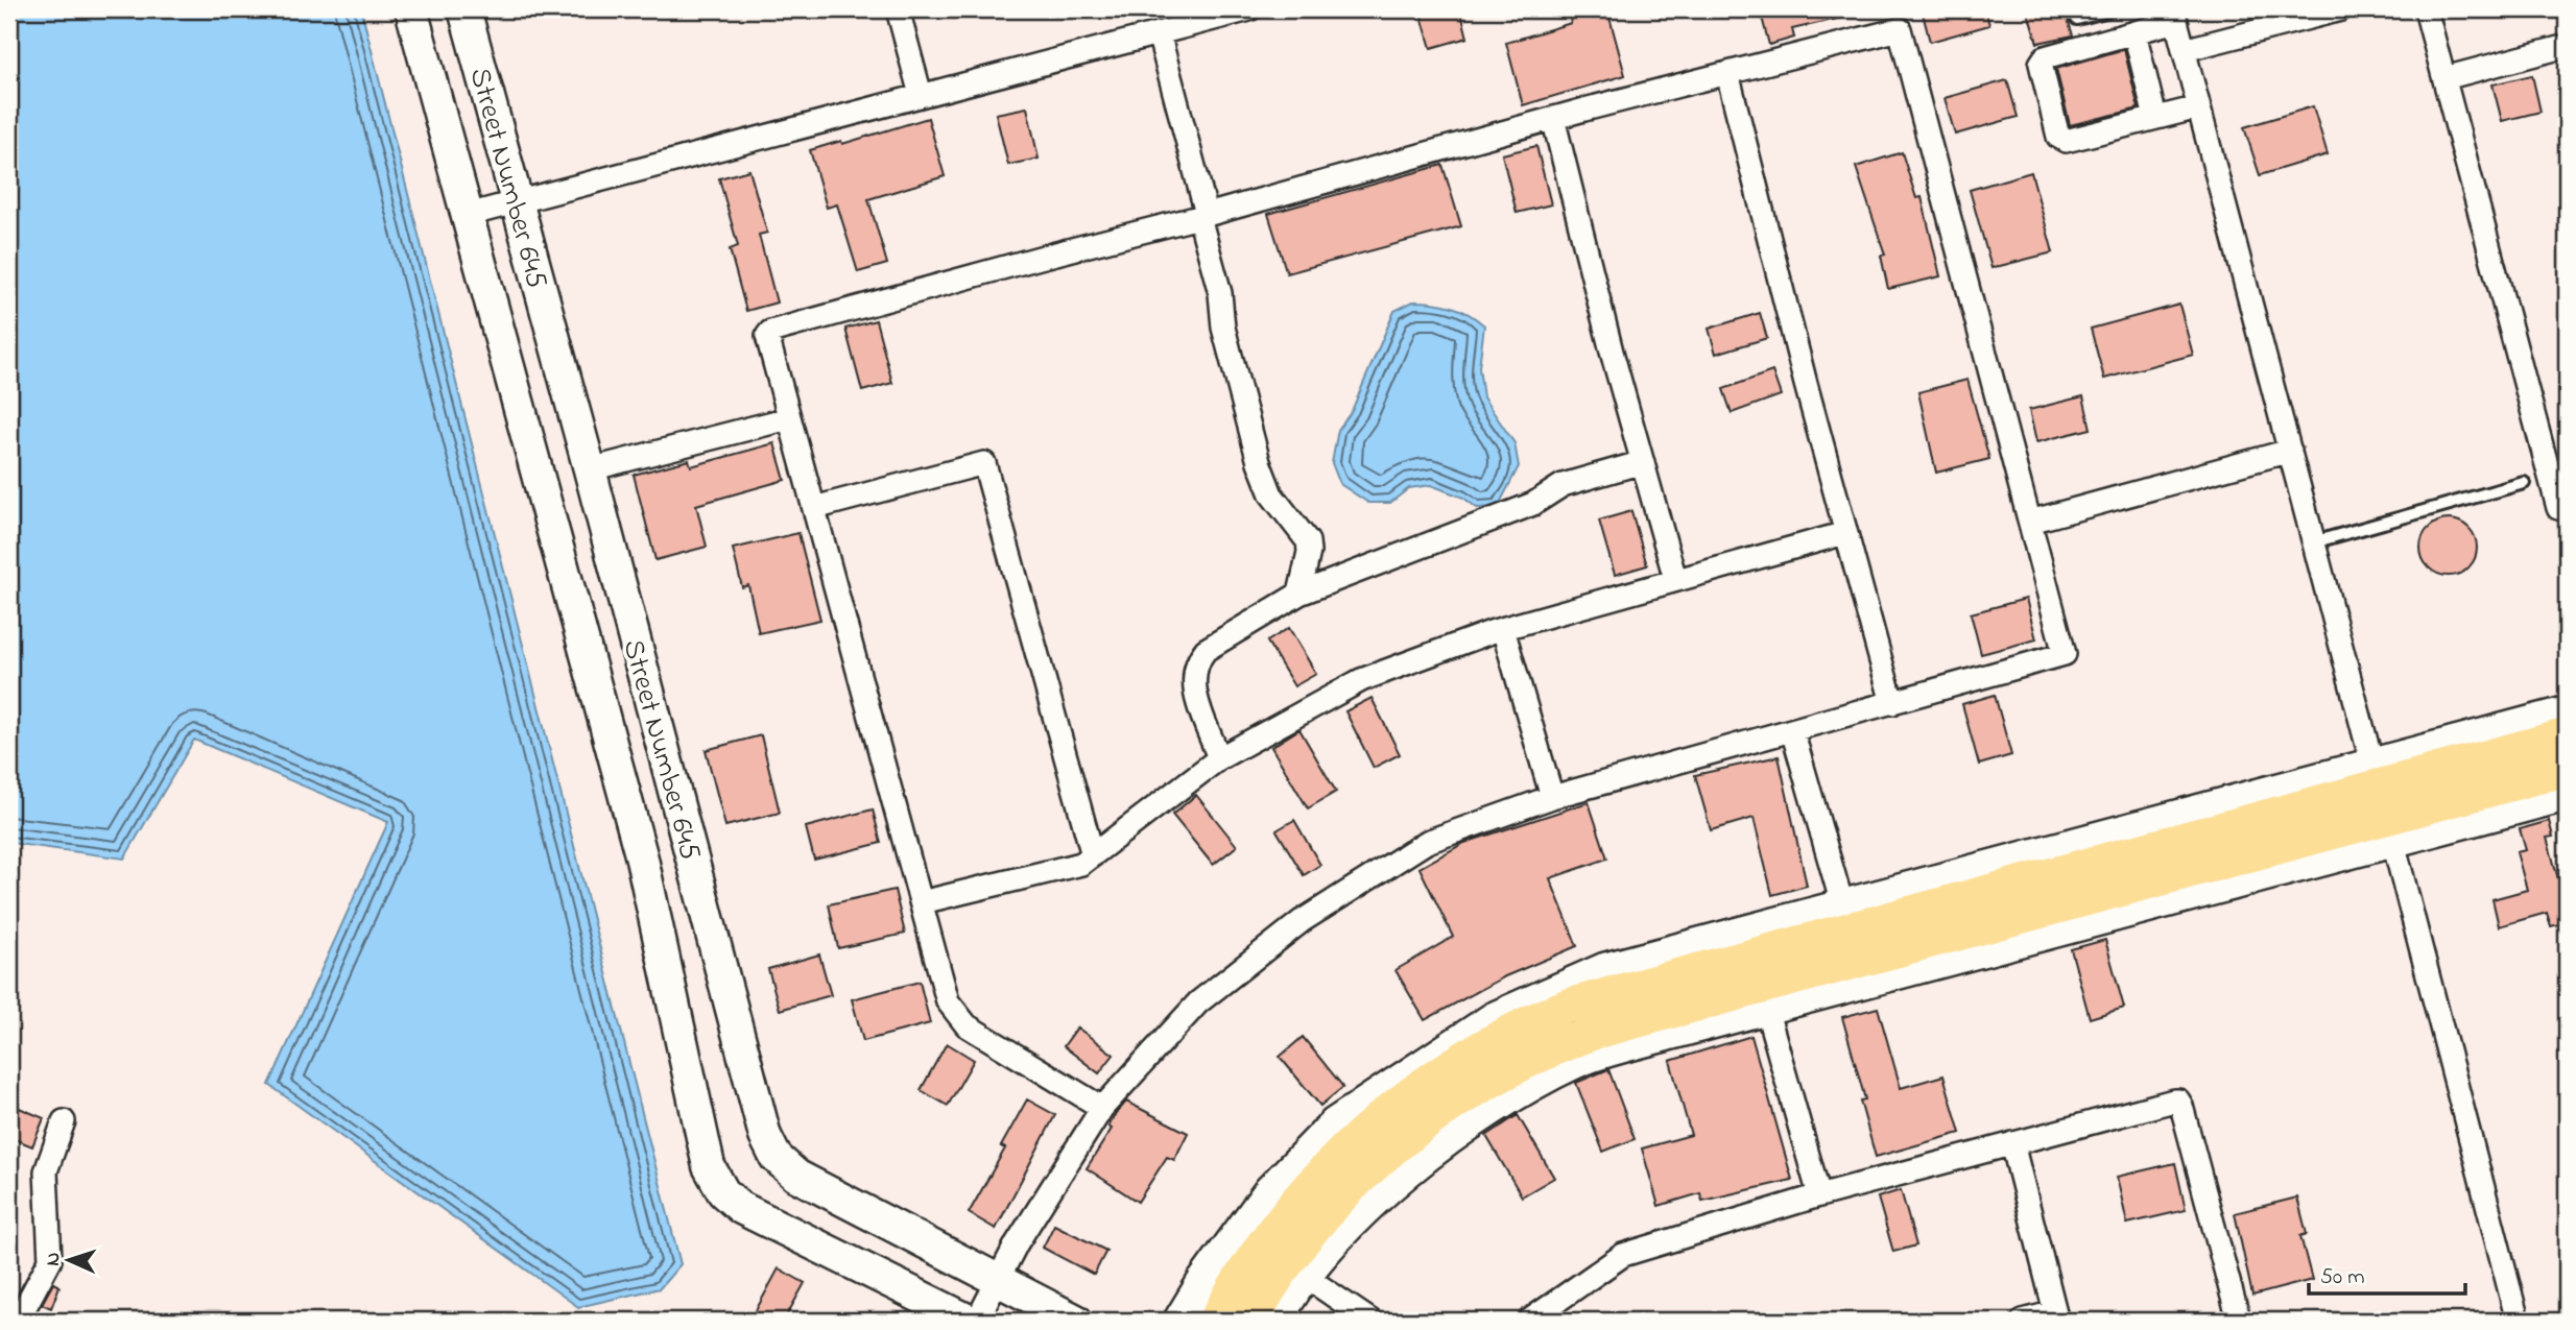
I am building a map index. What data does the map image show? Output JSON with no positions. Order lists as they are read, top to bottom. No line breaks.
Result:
{"streets":{"street":["Street Number 645"]},"scale_bar":"50 m","north":"left"}
